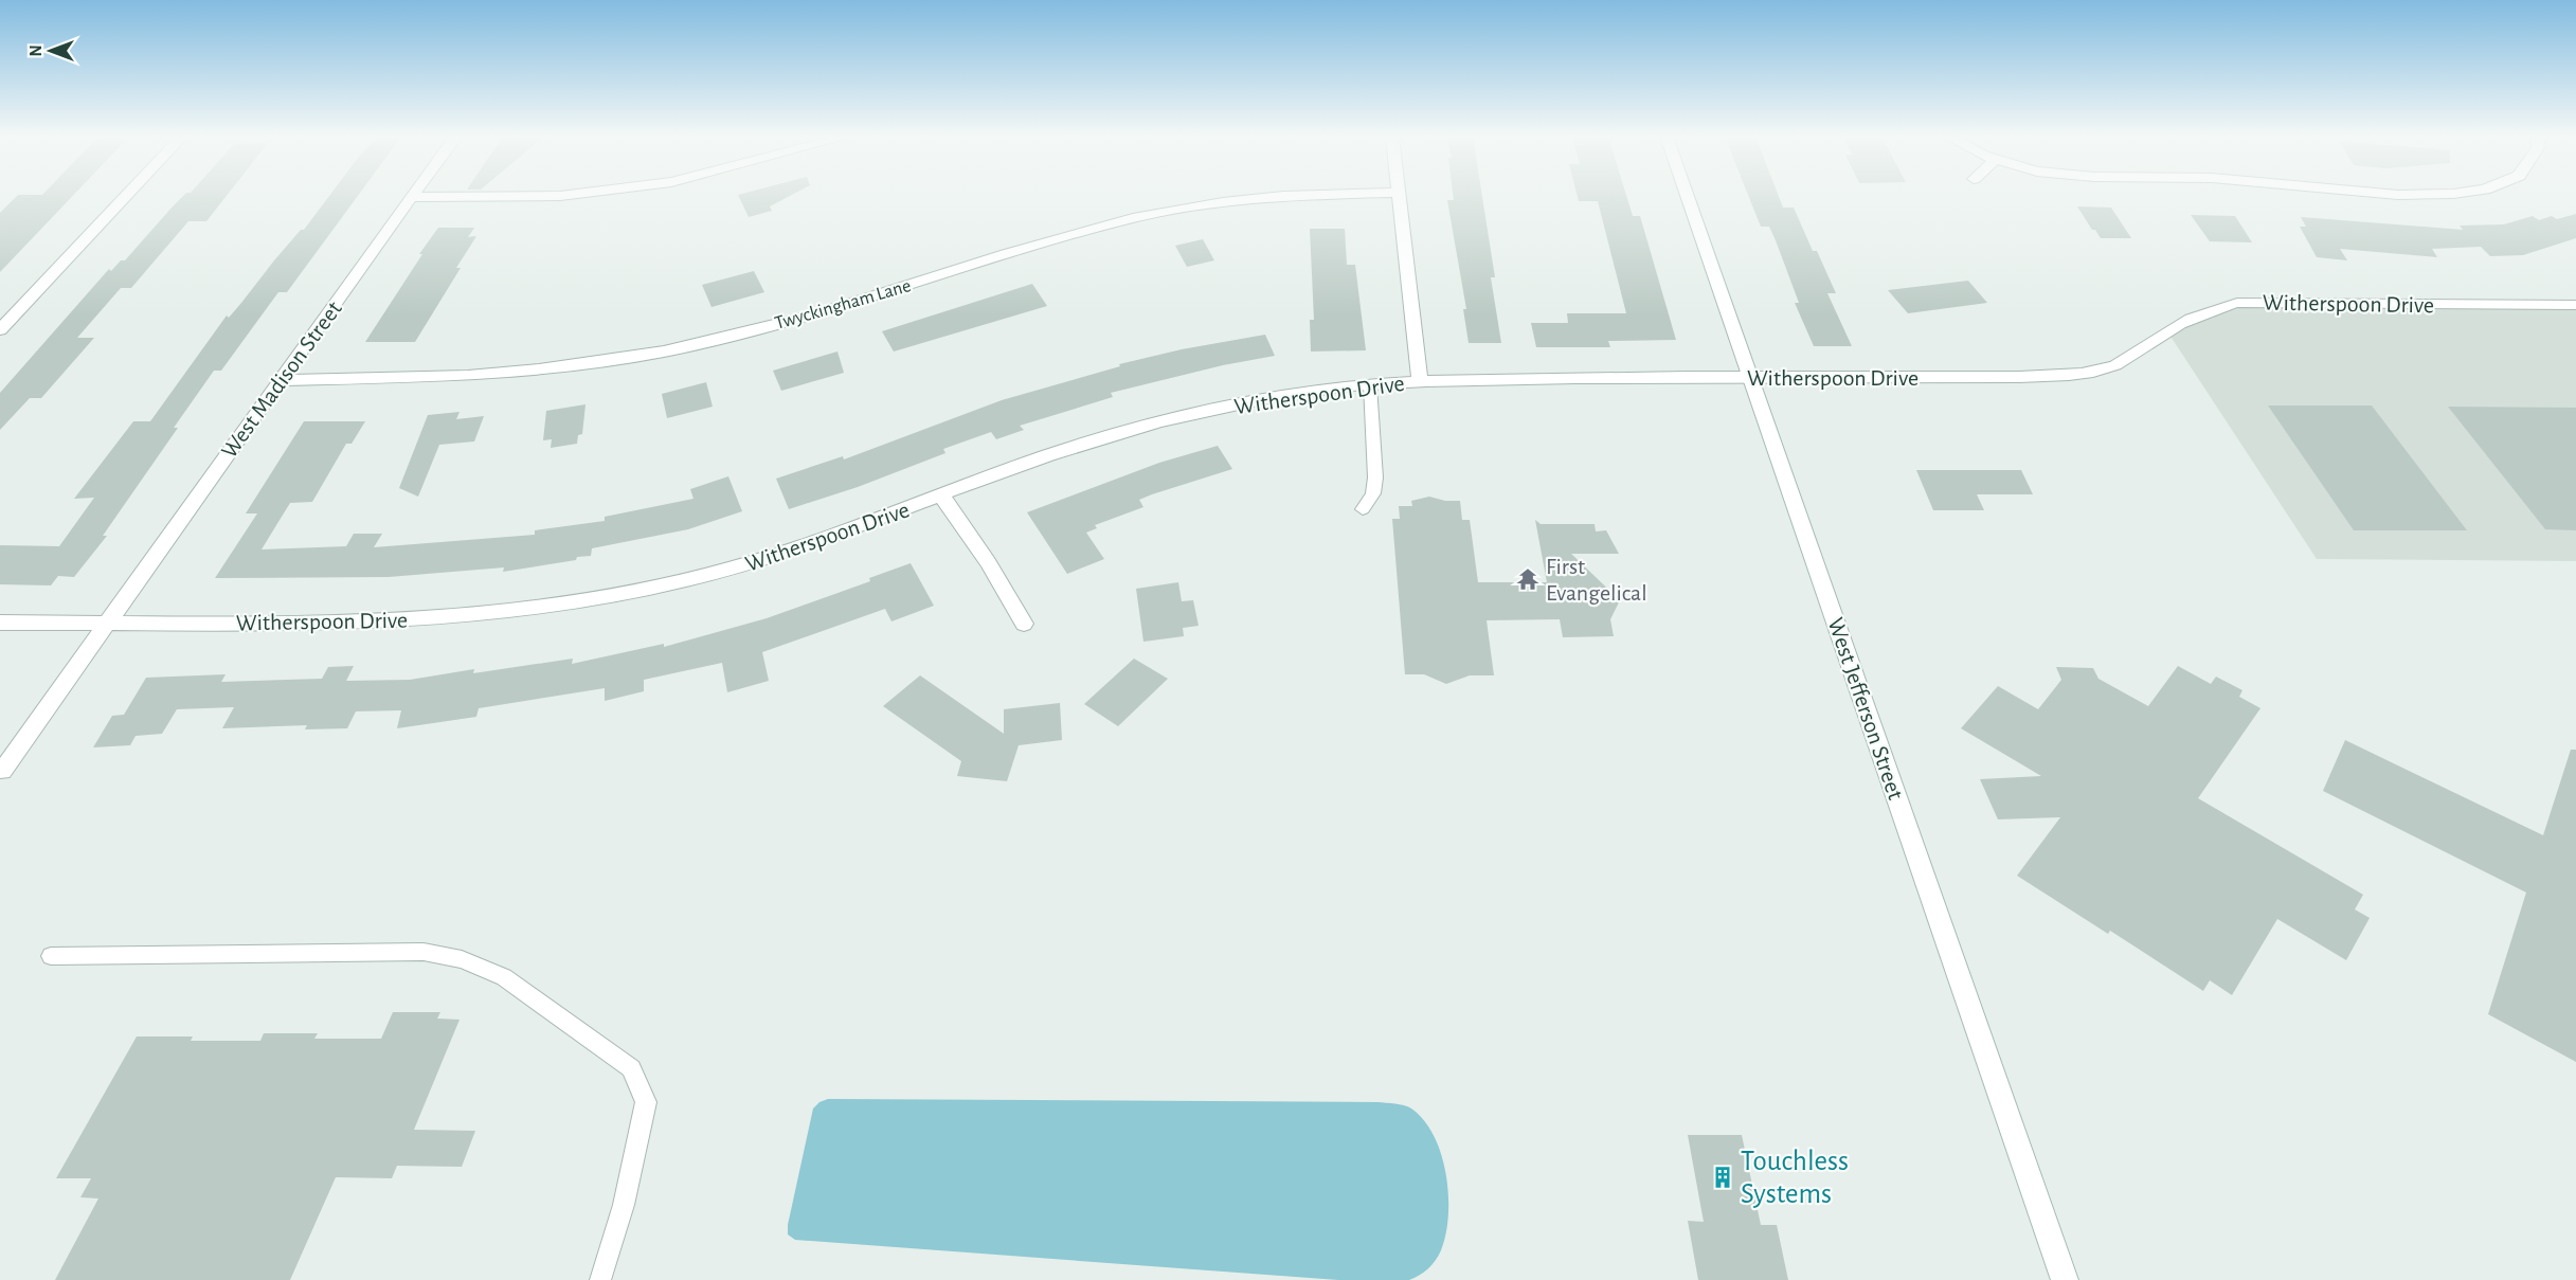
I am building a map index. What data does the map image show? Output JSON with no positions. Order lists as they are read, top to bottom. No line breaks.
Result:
{"streets":{"street":["Witherspoon Drive","Twyckingham Lane","West Madison Street","West Jefferson Street"]},"crossings":[["Witherspoon Drive","West Madison Street"],["Witherspoon Drive","West Jefferson Street"],["Twyckingham Lane","West Madison Street"]],"places":{"temple":["First Evangelical"],"building":["Touchless Systems"]},"north":"left"}
